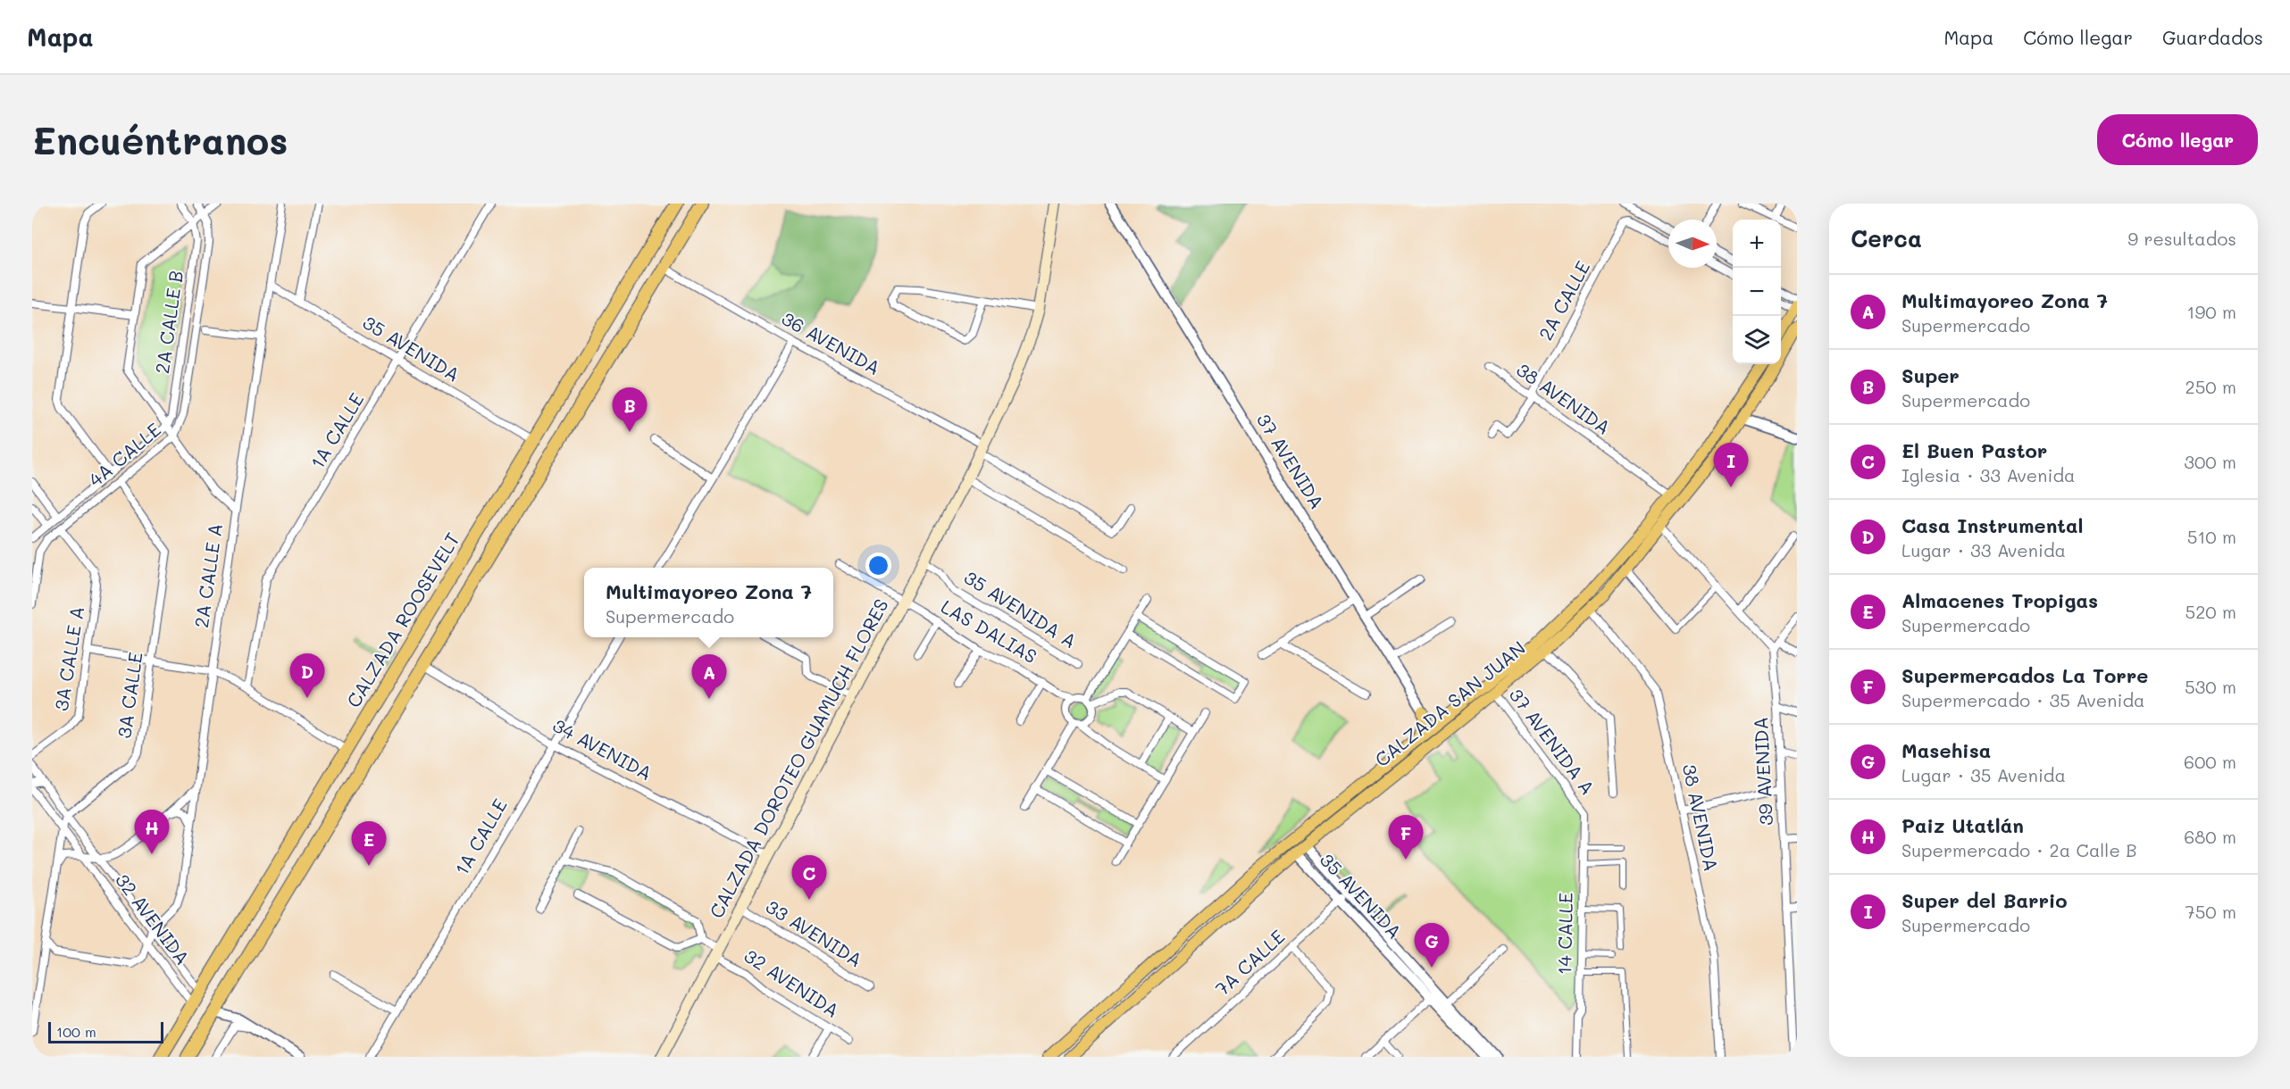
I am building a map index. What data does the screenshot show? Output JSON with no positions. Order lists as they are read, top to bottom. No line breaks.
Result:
{"streets":{"highway":["CALZADA ROOSEVELT"],"main road":["CALZADA SAN JUAN","CALZADA DOROTEO GUAMUCH FLORES"],"street":["2A CALLE","2A CALLE B","36 AVENIDA","35 AVENIDA","38 AVENIDA","1A CALLE","4A CALLE","37 AVENIDA","2A CALLE A","35 AVENIDA A","LAS DALIAS","3A CALLE A","3A CALLE","37 AVENIDA A","34 AVENIDA","39 AVENIDA","32 AVENIDA","33 AVENIDA","14 CALLE","7A CALLE"]},"crossings":[["2A CALLE","38 AVENIDA"],["2A CALLE B","4A CALLE"],["36 AVENIDA","CALZADA DOROTEO GUAMUCH FLORES"],["35 AVENIDA","1A CALLE"],["35 AVENIDA","2A CALLE A"],["35 AVENIDA","CALZADA ROOSEVELT"],["35 AVENIDA","CALZADA SAN JUAN"],["35 AVENIDA","7A CALLE"],["38 AVENIDA","CALZADA SAN JUAN"],["1A CALLE","34 AVENIDA"],["4A CALLE","3A CALLE A"],["4A CALLE","3A CALLE"],["37 AVENIDA","CALZADA SAN JUAN"],["2A CALLE A","32 AVENIDA"],["35 AVENIDA A","CALZADA DOROTEO GUAMUCH FLORES"],["CALZADA ROOSEVELT","32 AVENIDA"],["LAS DALIAS","CALZADA DOROTEO GUAMUCH FLORES"],["3A CALLE","32 AVENIDA"],["CALZADA SAN JUAN","37 AVENIDA A"],["37 AVENIDA A","14 CALLE"],["34 AVENIDA","CALZADA DOROTEO GUAMUCH FLORES"],["CALZADA DOROTEO GUAMUCH FLORES","32 AVENIDA"],["CALZADA DOROTEO GUAMUCH FLORES","33 AVENIDA"]],"scale_bar":"100 m","north":"right","page":{"header":"Mapa","nav":["Mapa","Cómo llegar","Guardados"],"buttons":"Cómo llegar","title":"Encuéntranos","heading":["Cerca","9 resultados"],"map_buttons":["+","−"],"list":[{"mark":"A","name":"Multimayoreo Zona 7","note":"Supermercado","value":"190 m"},{"mark":"B","name":"Super","note":"Supermercado","value":"250 m"},{"mark":"C","name":"El Buen Pastor","note":"Iglesia · 33 Avenida","value":"300 m"},{"mark":"D","name":"Casa Instrumental","note":"Lugar · 33 Avenida","value":"510 m"},{"mark":"E","name":"Almacenes Tropigas","note":"Supermercado","value":"520 m"},{"mark":"F","name":"Supermercados La Torre","note":"Supermercado · 35 Avenida","value":"530 m"},{"mark":"G","name":"Masehisa","note":"Lugar · 35 Avenida","value":"600 m"},{"mark":"H","name":"Paiz Utatlán","note":"Supermercado · 2a Calle B","value":"680 m"},{"mark":"I","name":"Super del Barrio","note":"Supermercado","value":"750 m"}],"pins":["B","I","D","A","H","F","E","C","G"],"popup":["Multimayoreo Zona 7","Supermercado"],"scale":"100 m"}}
